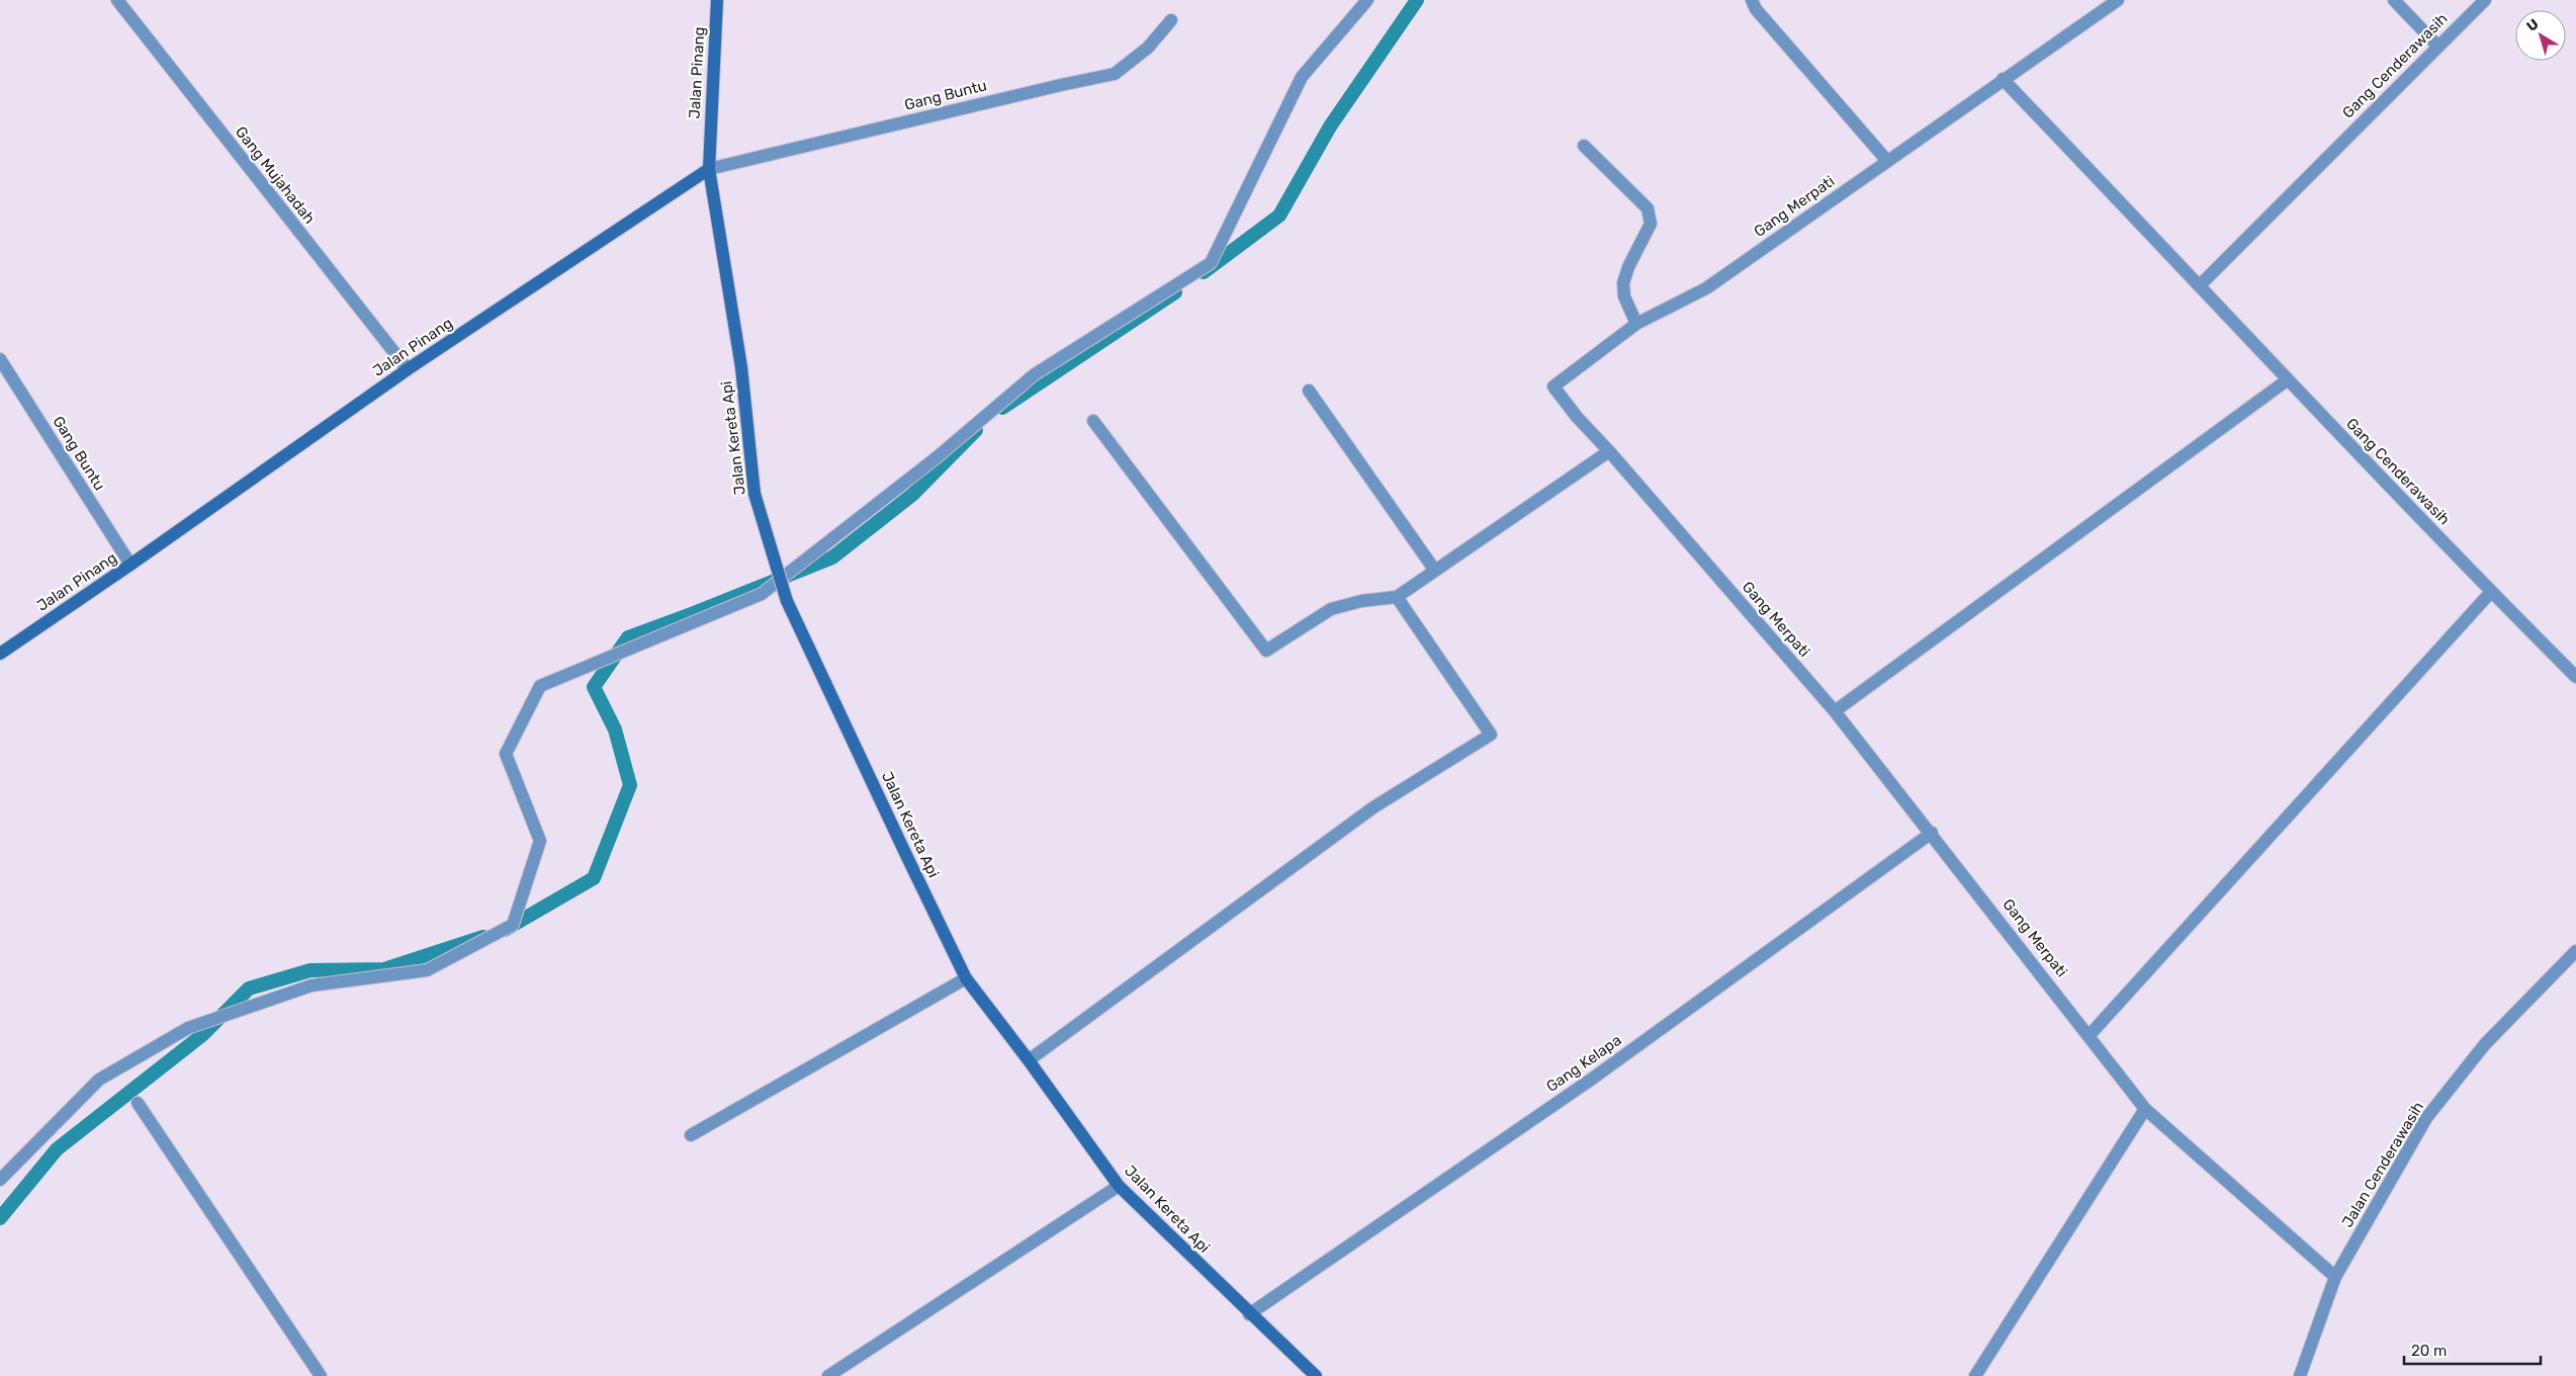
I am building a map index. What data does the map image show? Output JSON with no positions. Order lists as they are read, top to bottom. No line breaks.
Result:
{"streets":{"street":["Gang Cenderawasih","Jalan Pinang","Gang Buntu","Gang Mujahadah","Gang Merpati","Jalan Kereta Api","Gang Kelapa","Jalan Cenderawasih"]},"crossings":[["Gang Cenderawasih","Gang Merpati"],["Jalan Pinang","Gang Buntu"],["Jalan Pinang","Gang Mujahadah"],["Jalan Pinang","Jalan Kereta Api"],["Gang Buntu","Jalan Kereta Api"],["Gang Merpati","Gang Kelapa"],["Gang Merpati","Jalan Cenderawasih"],["Jalan Kereta Api","Gang Kelapa"]],"scale_bar":"20 m","north":"top left"}
